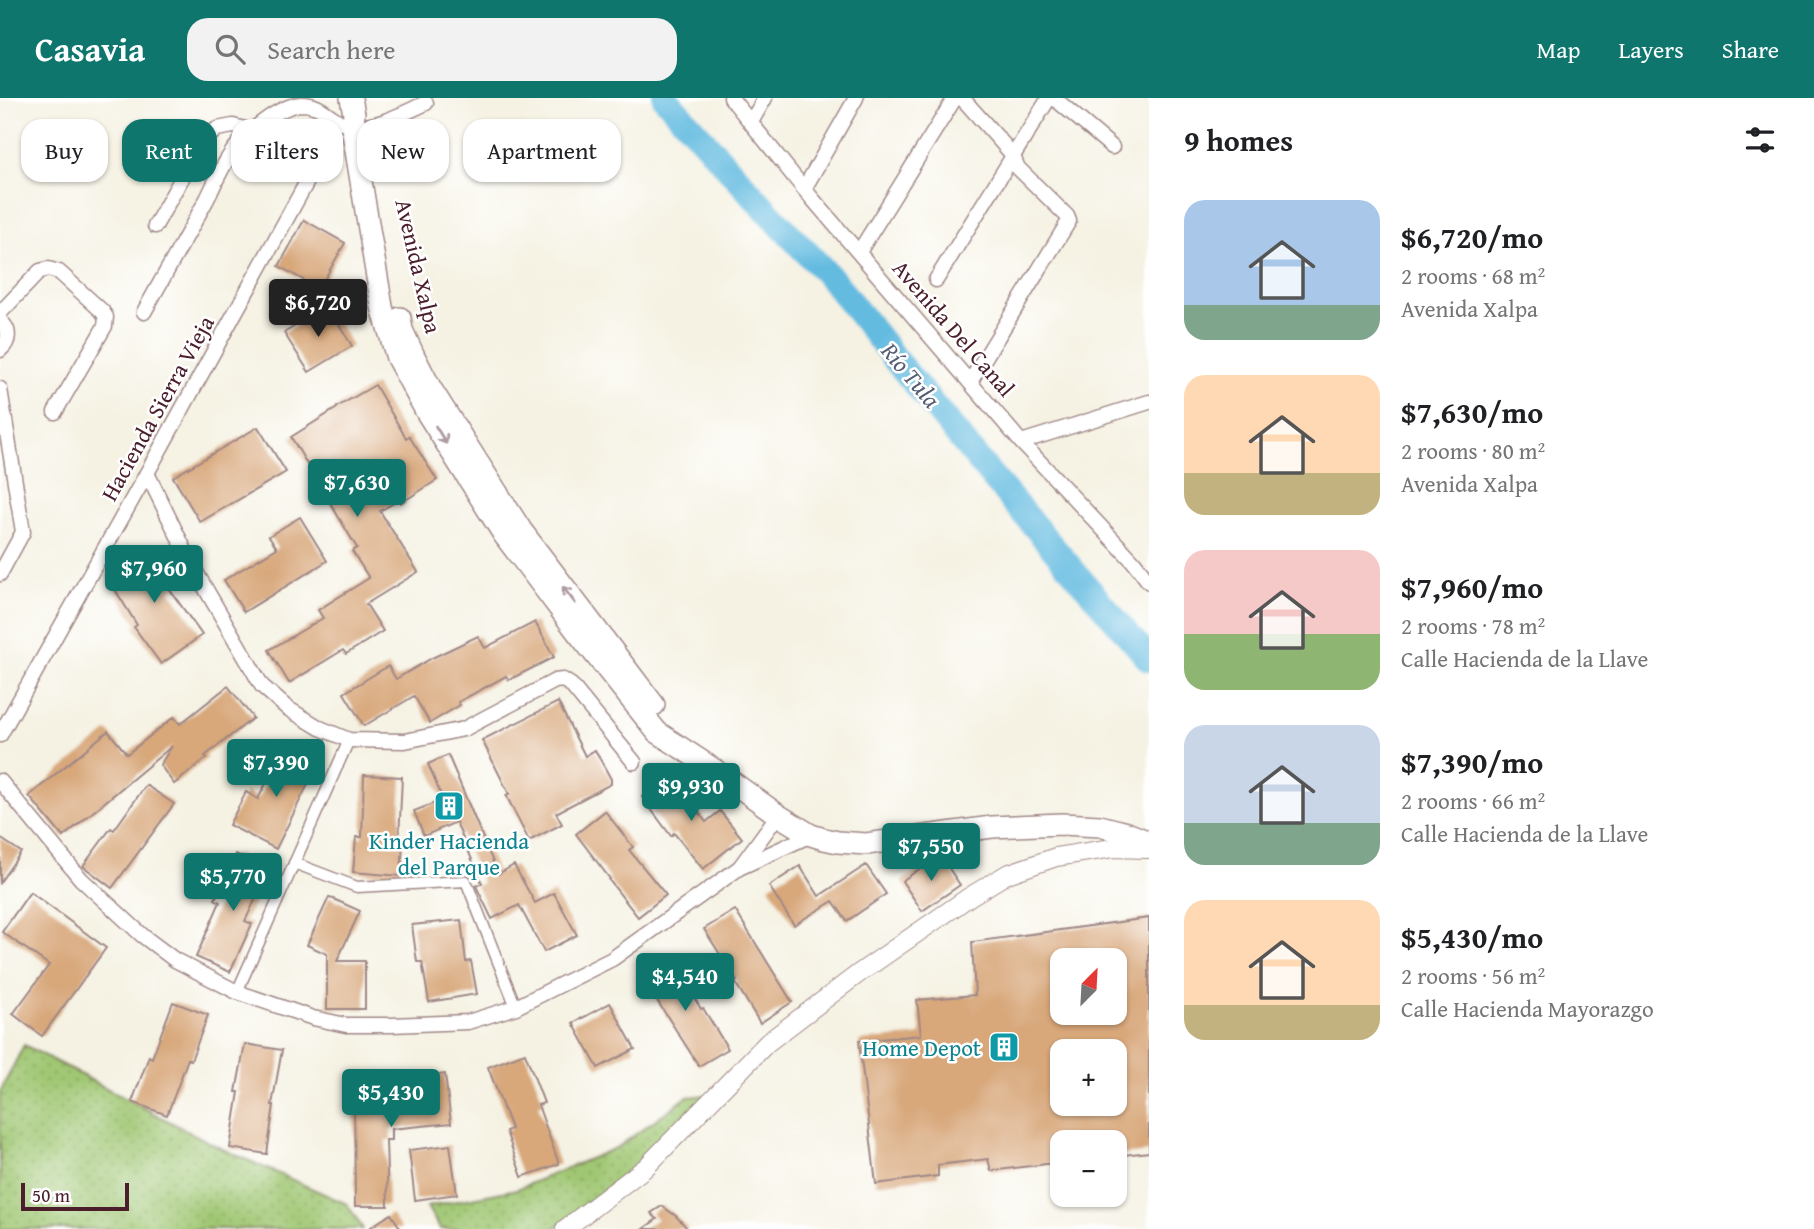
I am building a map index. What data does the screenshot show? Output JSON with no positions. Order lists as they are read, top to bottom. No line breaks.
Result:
{"streets":{"main road":["Avenida Xalpa"],"street":["Avenida Del Canal","Hacienda Sierra Vieja"]},"water":["Río Tula"],"places":{"building":["Kinder Hacienda del Parque","Home Depot"]},"scale_bar":"50 m","north":"top right","page":{"header":"Casavia","search":"Search here","nav":["Map","Layers","Share"],"heading":"9 homes","chip":["Buy","Rent","Filters","New","Apartment"],"list":[{"name":"$6,720/mo","note":"2 rooms · 68 m² · Avenida Xalpa"},{"name":"$7,630/mo","note":"2 rooms · 80 m² · Avenida Xalpa"},{"name":"$7,960/mo","note":"2 rooms · 78 m² · Calle Hacienda de la Llave"},{"name":"$7,390/mo","note":"2 rooms · 66 m² · Calle Hacienda de la Llave"},{"name":"$5,430/mo","note":"2 rooms · 56 m² · Calle Hacienda Mayorazgo"}],"price":["$6,720","$7,630","$7,960","$7,390","$9,930","$7,550","$5,770","$4,540","$5,430"],"map_buttons":["+","−"],"scale":"50 m"}}
